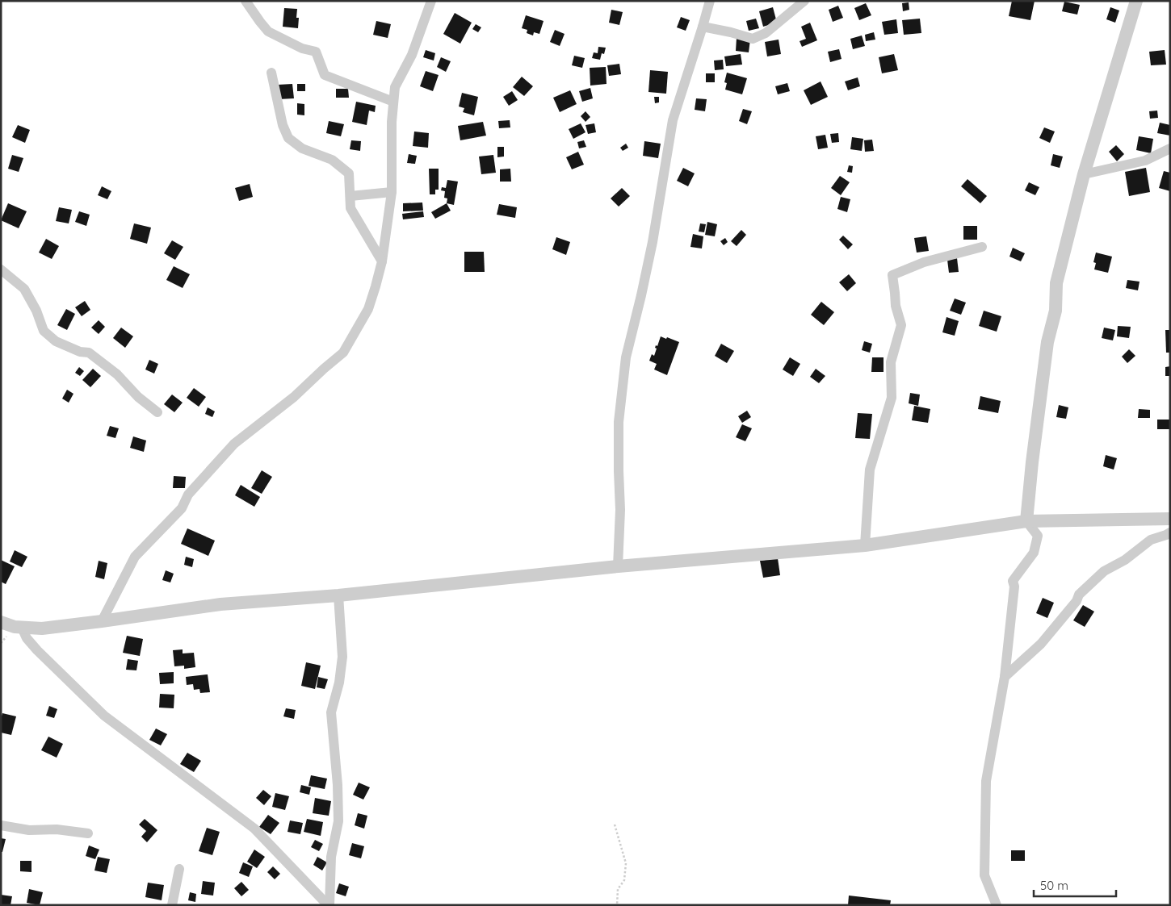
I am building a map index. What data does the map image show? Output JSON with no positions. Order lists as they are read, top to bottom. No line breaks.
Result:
{"scale_bar":"50 m"}
